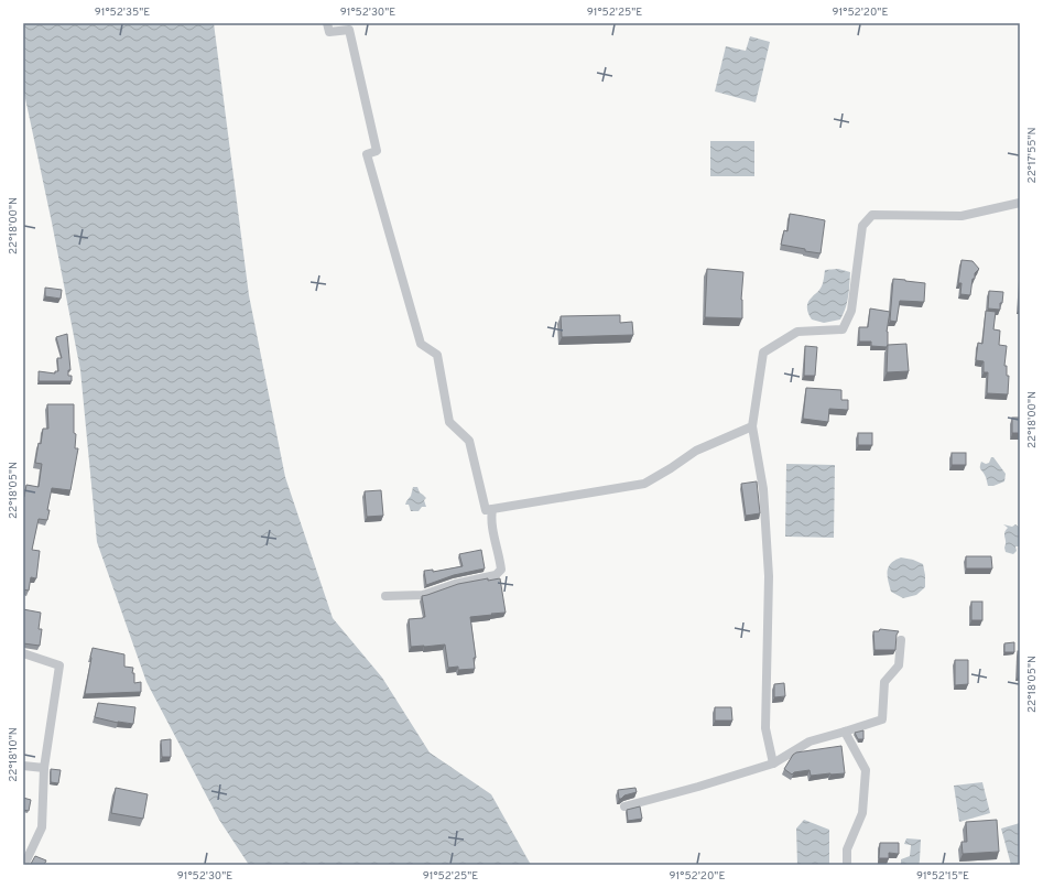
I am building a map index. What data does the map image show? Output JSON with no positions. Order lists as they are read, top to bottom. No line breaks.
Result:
{"coordinates":["91°52'35\"E","91°52'30\"E","91°52'25\"E","91°52'20\"E","22°17'55\"N","22°18'00\"N","22°18'05\"N","22°18'10\"N","91°52'15\"E"]}
